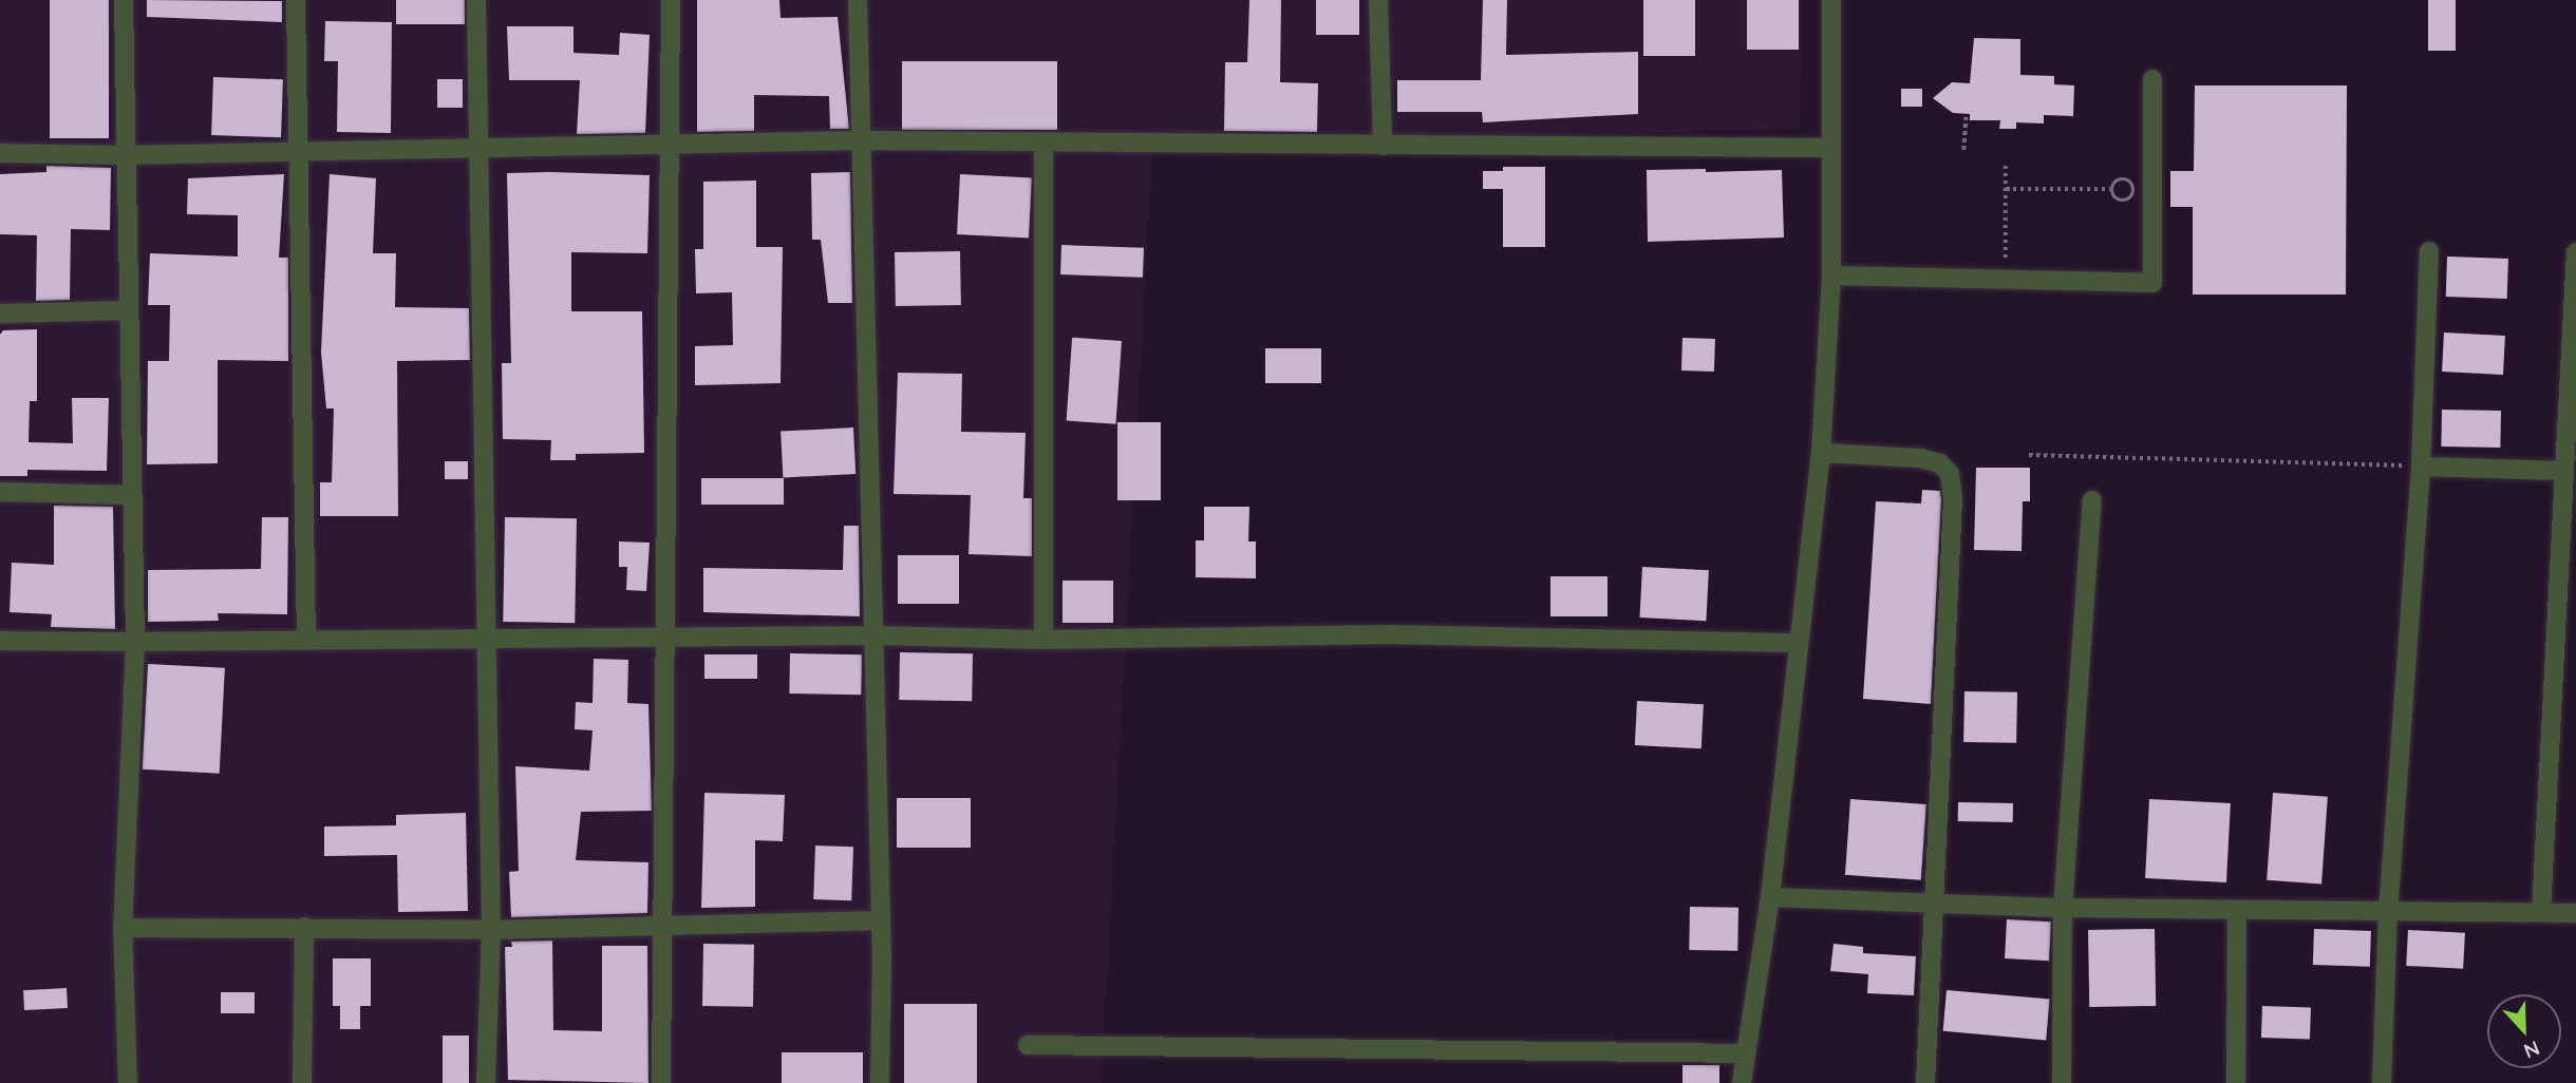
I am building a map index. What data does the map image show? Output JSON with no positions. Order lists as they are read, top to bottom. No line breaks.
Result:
{"north":"bottom"}
